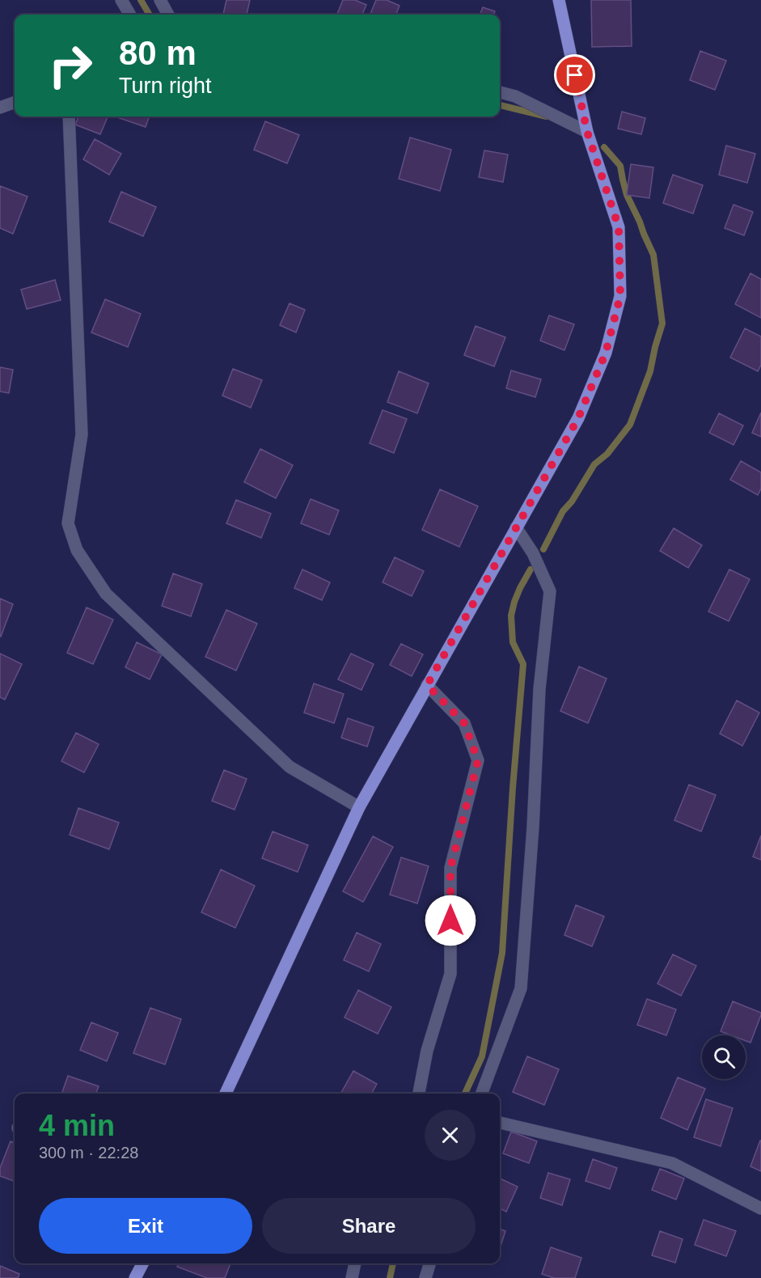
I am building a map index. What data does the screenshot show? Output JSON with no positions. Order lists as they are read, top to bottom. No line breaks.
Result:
{"page":{"turn":["80 m","Turn right"],"heading":["4 min","300 m · 22:28"],"buttons":["Exit","Share"]}}
